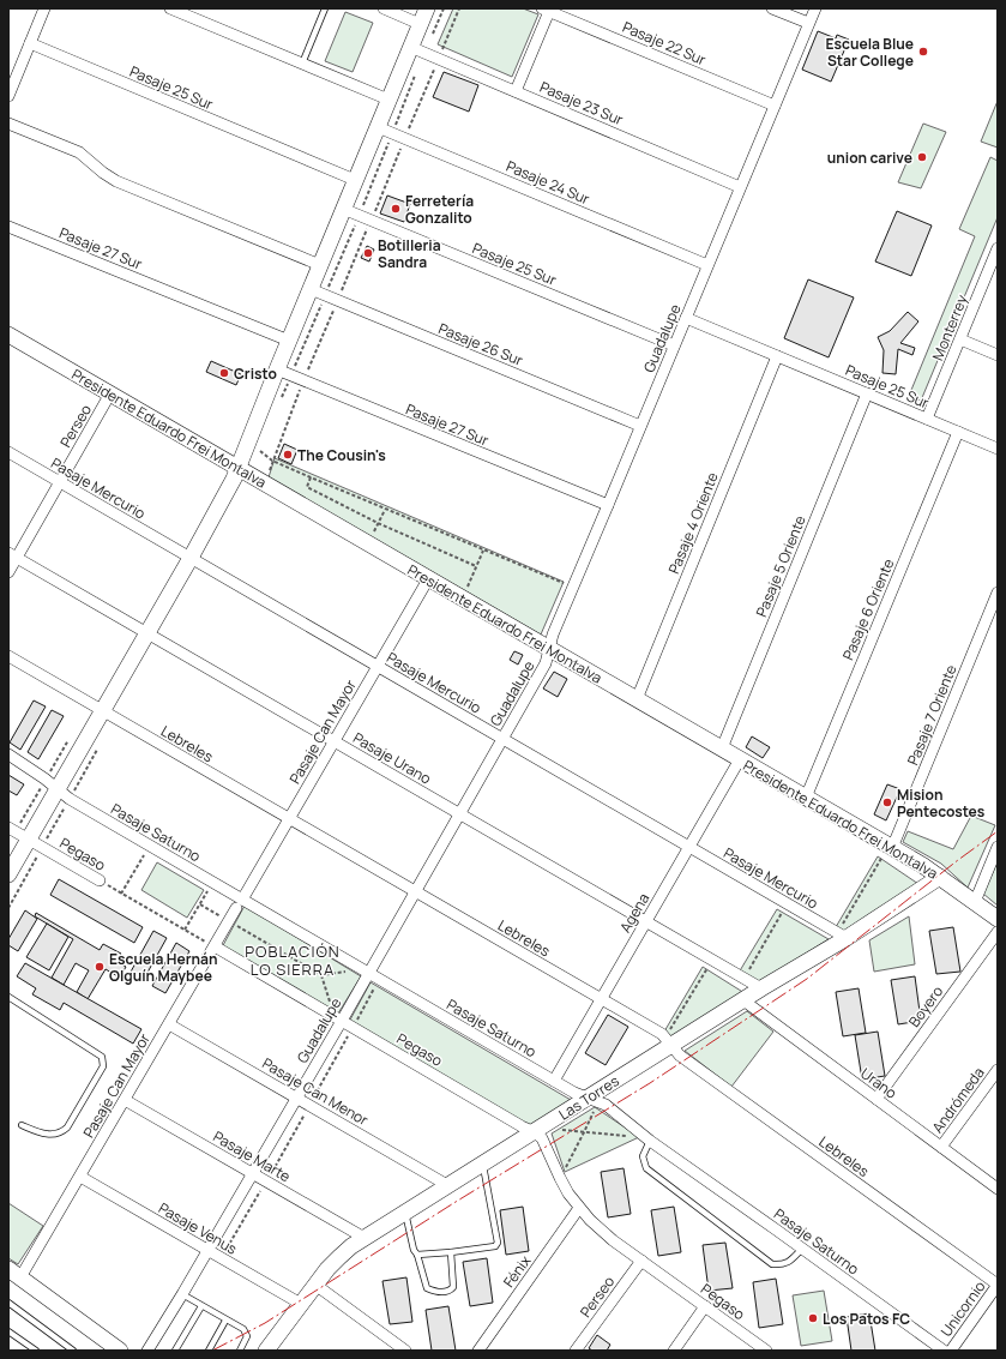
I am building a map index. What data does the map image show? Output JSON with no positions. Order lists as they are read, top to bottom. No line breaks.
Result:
{"streets":{"street":["Pasaje 22 Sur","Pasaje 25 Sur","Pasaje 23 Sur","Pasaje 24 Sur","Pasaje 27 Sur","Monterrey","Guadalupe","Pasaje 26 Sur","Perseo","Presidente Eduardo Frei Montalva","Pasaje Mercurio","Pasaje 4 Oriente","Pasaje 5 Oriente","Pasaje 6 Oriente","Pasaje 7 Oriente","Pasaje Can Mayor","Lebreles","Pasaje Urano","Pasaje Saturno","Pegaso","Agena","Boyero","Urano","Pasaje Can Menor","Las Torres","Andrómeda","Pasaje Marte","Pasaje Venus","Fénix","Unicornio"]},"crossings":[["Pasaje 22 Sur","Guadalupe"],["Pasaje 25 Sur","Monterrey"],["Pasaje 25 Sur","Guadalupe"],["Pasaje 25 Sur","Pasaje 4 Oriente"],["Pasaje 25 Sur","Pasaje 5 Oriente"],["Pasaje 25 Sur","Pasaje 6 Oriente"],["Pasaje 23 Sur","Guadalupe"],["Pasaje 24 Sur","Guadalupe"],["Pasaje 27 Sur","Guadalupe"],["Guadalupe","Pasaje 26 Sur"],["Guadalupe","Presidente Eduardo Frei Montalva"],["Guadalupe","Pasaje Mercurio"],["Guadalupe","Lebreles"],["Guadalupe","Pasaje Urano"],["Guadalupe","Pasaje Saturno"],["Guadalupe","Pegaso"],["Guadalupe","Pasaje Can Menor"],["Guadalupe","Pasaje Marte"],["Guadalupe","Pasaje Venus"],["Perseo","Presidente Eduardo Frei Montalva"],["Perseo","Pasaje Mercurio"],["Perseo","Pasaje Urano"],["Perseo","Pegaso"],["Presidente Eduardo Frei Montalva","Pasaje 4 Oriente"],["Presidente Eduardo Frei Montalva","Pasaje 5 Oriente"],["Presidente Eduardo Frei Montalva","Pasaje 6 Oriente"],["Presidente Eduardo Frei Montalva","Pasaje 7 Oriente"],["Presidente Eduardo Frei Montalva","Pasaje Can Mayor"],["Presidente Eduardo Frei Montalva","Agena"],["Presidente Eduardo Frei Montalva","Las Torres"],["Pasaje Mercurio","Pasaje Can Mayor"],["Pasaje Mercurio","Agena"],["Pasaje Mercurio","Las Torres"],["Pasaje Can Mayor","Lebreles"],["Pasaje Can Mayor","Pasaje Urano"],["Pasaje Can Mayor","Pasaje Saturno"],["Pasaje Can Mayor","Pegaso"],["Pasaje Can Mayor","Pasaje Can Menor"],["Pasaje Can Mayor","Pasaje Marte"],["Pasaje Can Mayor","Pasaje Venus"],["Lebreles","Agena"],["Lebreles","Las Torres"],["Lebreles","Unicornio"],["Pasaje Urano","Agena"],["Pasaje Urano","Las Torres"],["Pasaje Saturno","Agena"],["Pasaje Saturno","Las Torres"],["Pegaso","Las Torres"],["Pegaso","Fénix"],["Boyero","Urano"],["Urano","Las Torres"],["Urano","Andrómeda"],["Pasaje Can Menor","Las Torres"],["Las Torres","Pasaje Marte"],["Las Torres","Pasaje Venus"]],"districts":["POBLACIÓN LO SIERRA"],"places":["Escuela Blue Star College","union carive","Ferretería Gonzalito","Botilleria Sandra","Cristo","The Cousin's","Mision Pentecostes","Escuela Hernán Olguín Maybee","Los Patos FC"]}
